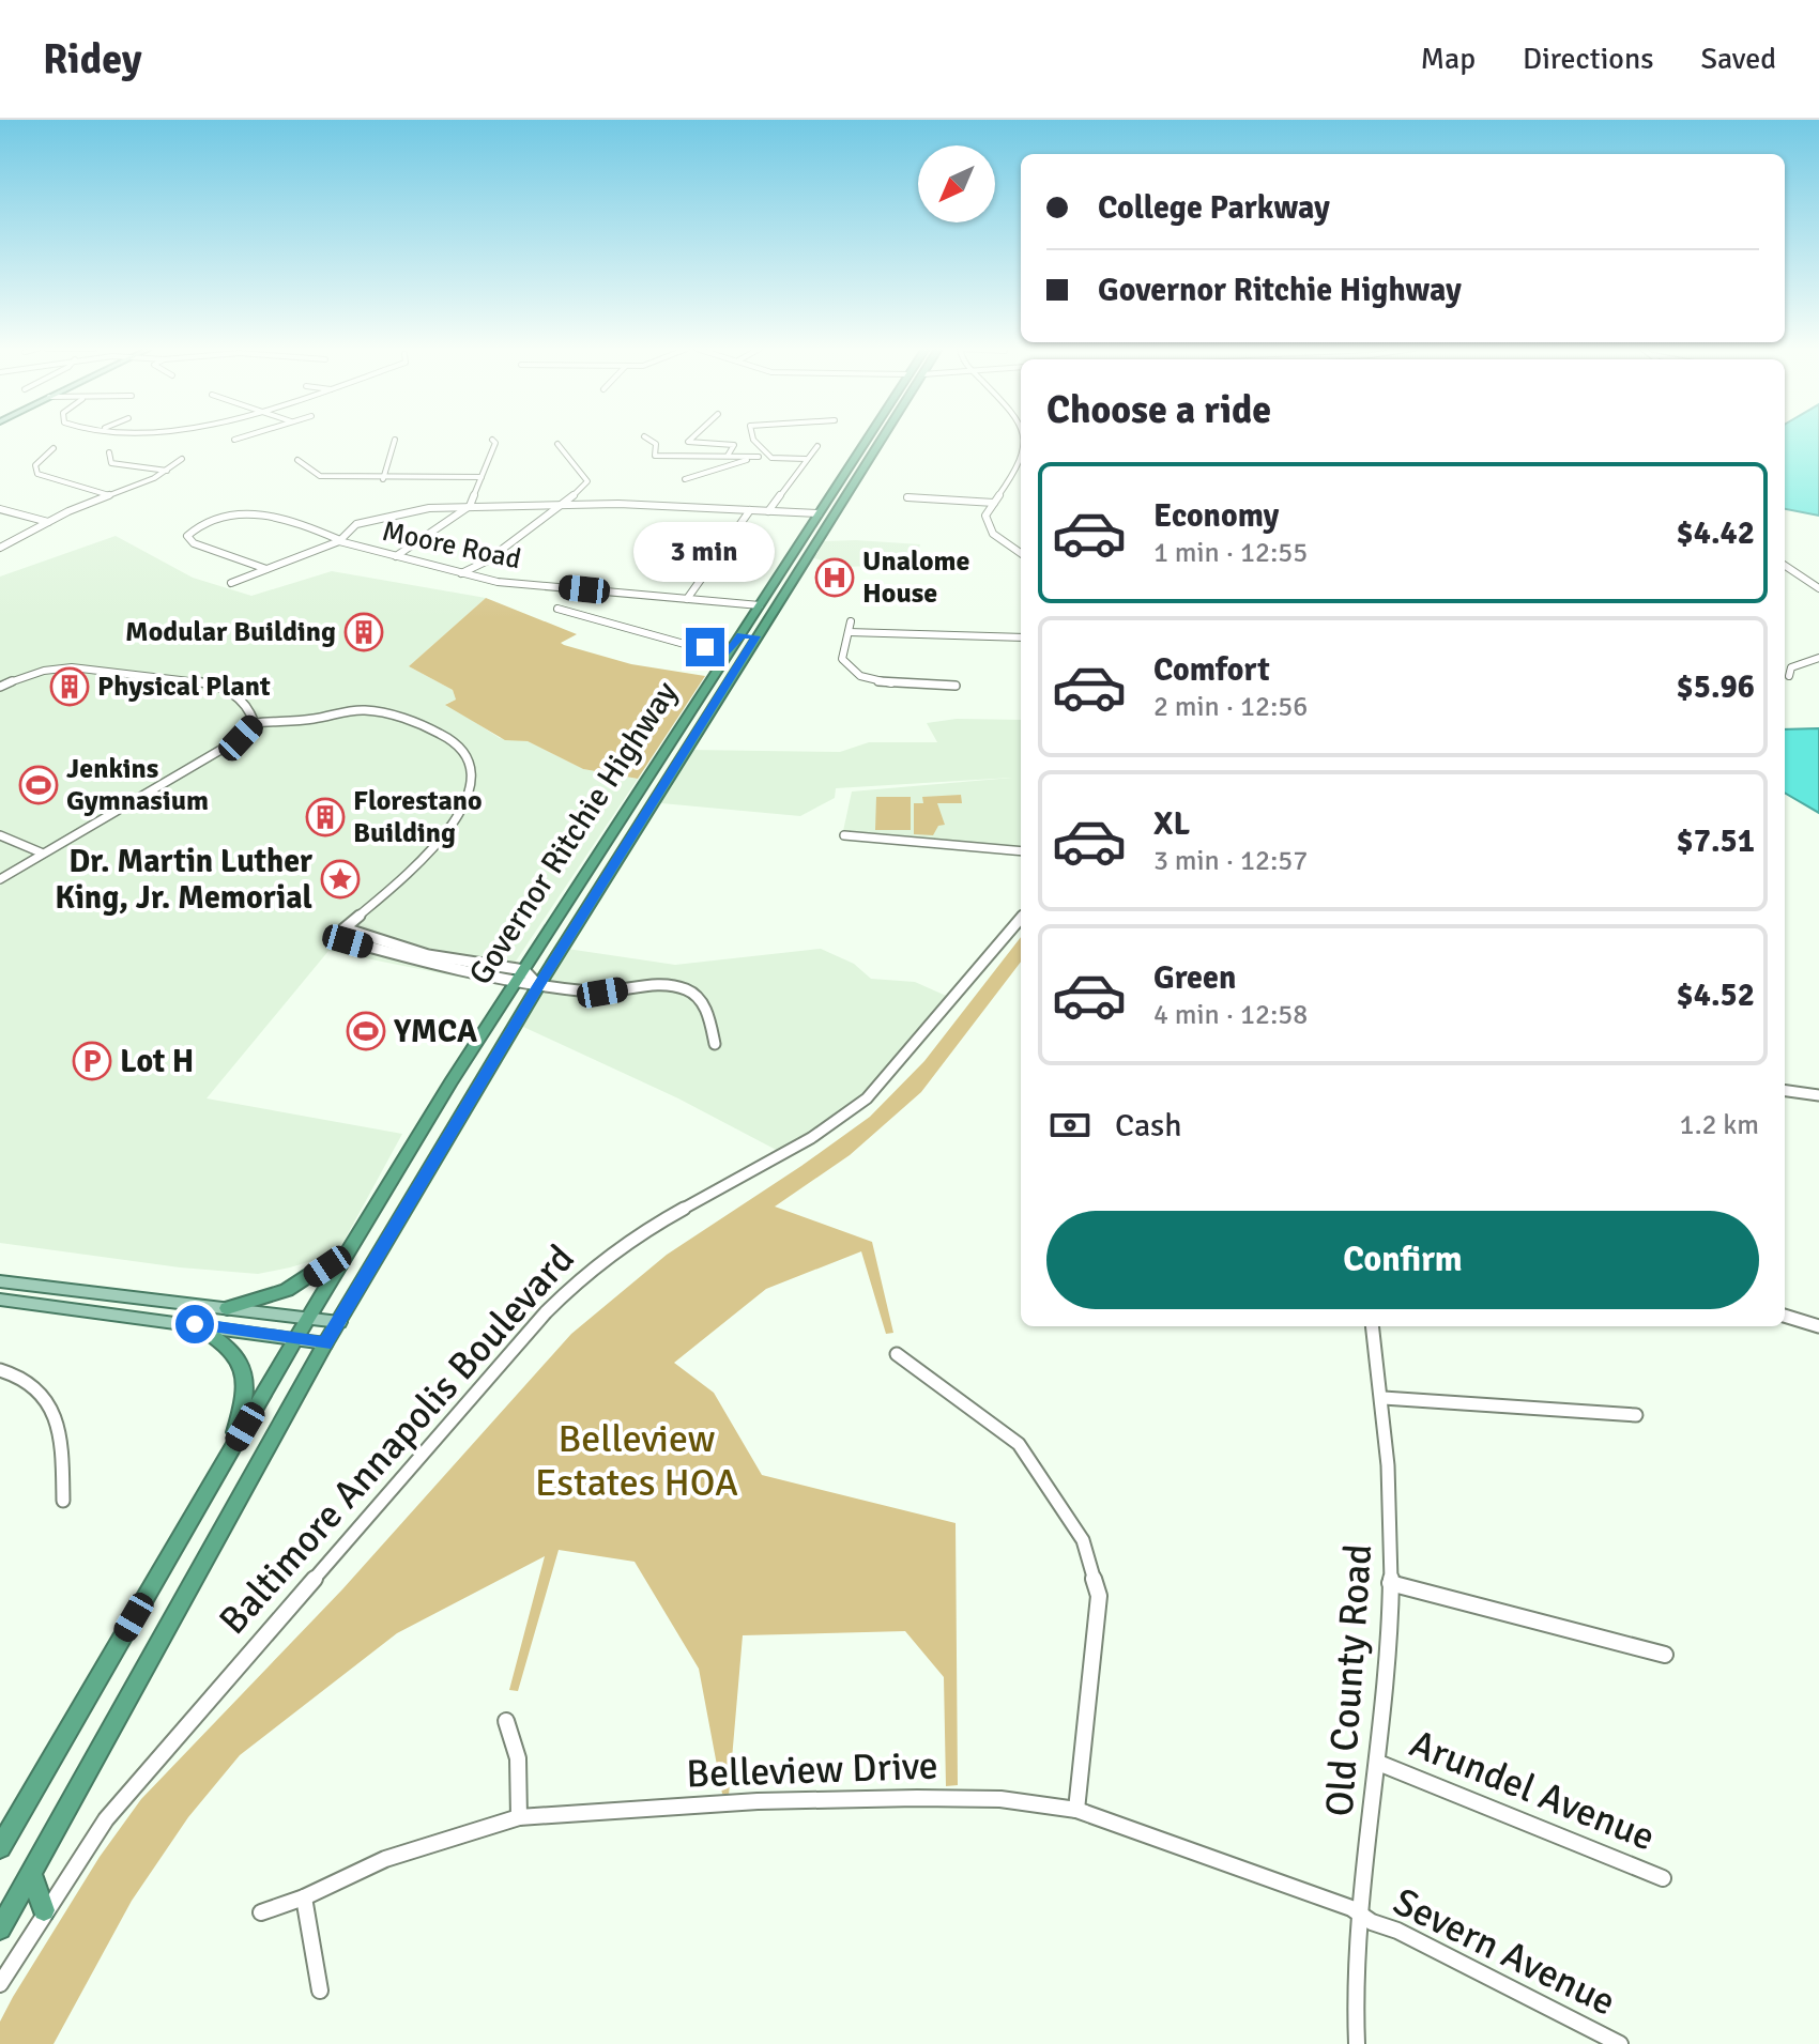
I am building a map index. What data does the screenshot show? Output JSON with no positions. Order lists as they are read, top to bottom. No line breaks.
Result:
{"streets":{"highway":["Governor Ritchie Highway"],"street":["Moore Road","Baltimore Annapolis Boulevard","Old County Road","Belleview Drive","Arundel Avenue","Severn Avenue"]},"crossings":[["Moore Road","Governor Ritchie Highway"],["Old County Road","Belleview Drive"],["Old County Road","Arundel Avenue"],["Old County Road","Severn Avenue"],["Belleview Drive","Severn Avenue"]],"parks":["Belleview Estates HOA"],"places":{"hospital":["Unalome House"],"building":["Modular Building","Physical Plant","Florestano Building"],"sports":["Jenkins Gymnasium","YMCA"],"place":["Dr. Martin Luther King, Jr. Memorial"],"parking":["Lot H"]},"north":"bottom left","page":{"header":"Ridey","nav":["Map","Directions","Saved"],"banner":["College Parkway","Governor Ritchie Highway"],"heading":"Choose a ride","list":[{"name":"Economy","note":"1 min · 12:55","value":"$4.42"},{"name":"Comfort","note":"2 min · 12:56","value":"$5.96"},{"name":"XL","note":"3 min · 12:57","value":"$7.51"},{"name":"Green","note":"4 min · 12:58","value":"$4.52"}],"bubble":"3 min","pay":["Cash","1.2 km"],"buttons":"Confirm"}}
